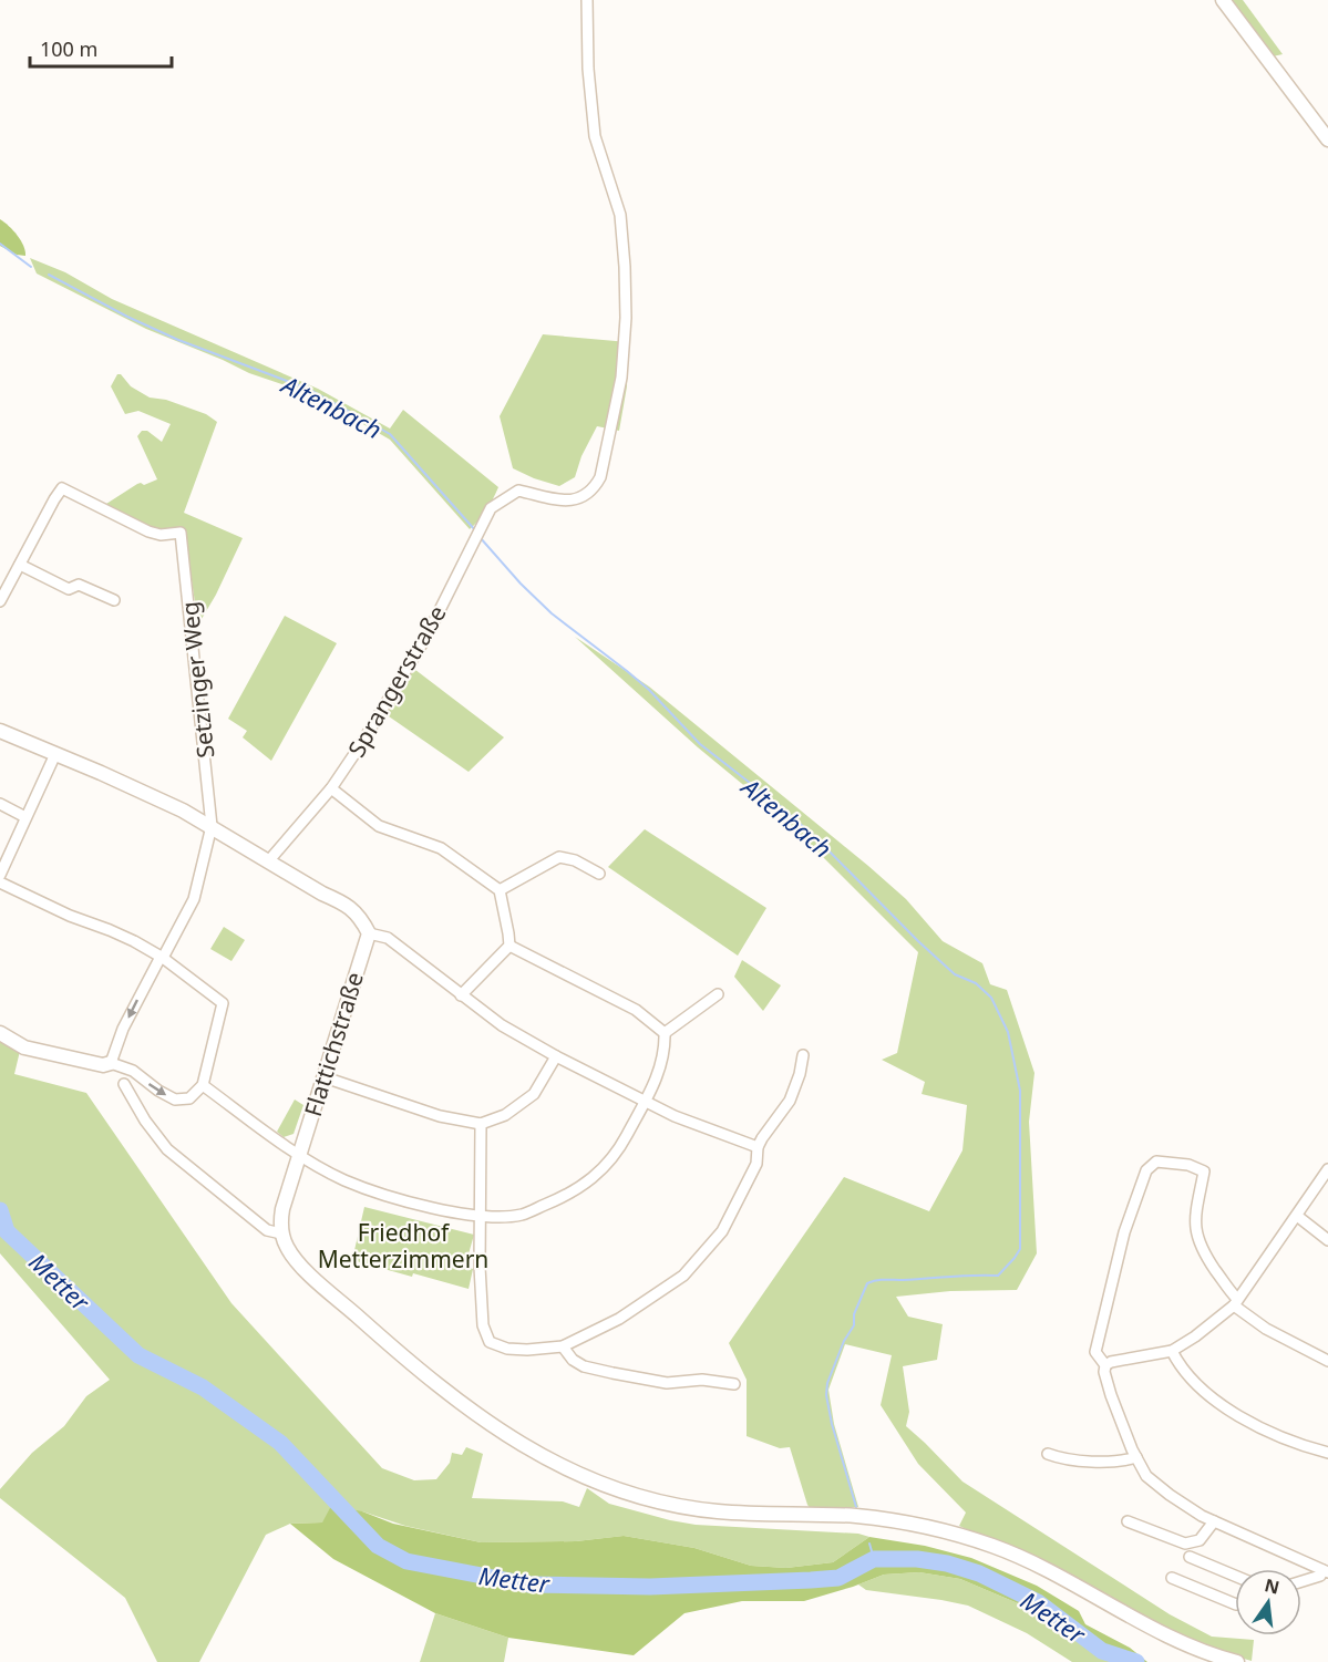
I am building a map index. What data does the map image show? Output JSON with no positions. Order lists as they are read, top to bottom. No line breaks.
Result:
{"streets":{"main road":["Flattichstraße"],"street":["Setzinger Weg","Sprangerstraße"]},"water":["Altenbach","Metter"],"parks":["Friedhof Metterzimmern"],"scale_bar":"100 m","north":"top"}
